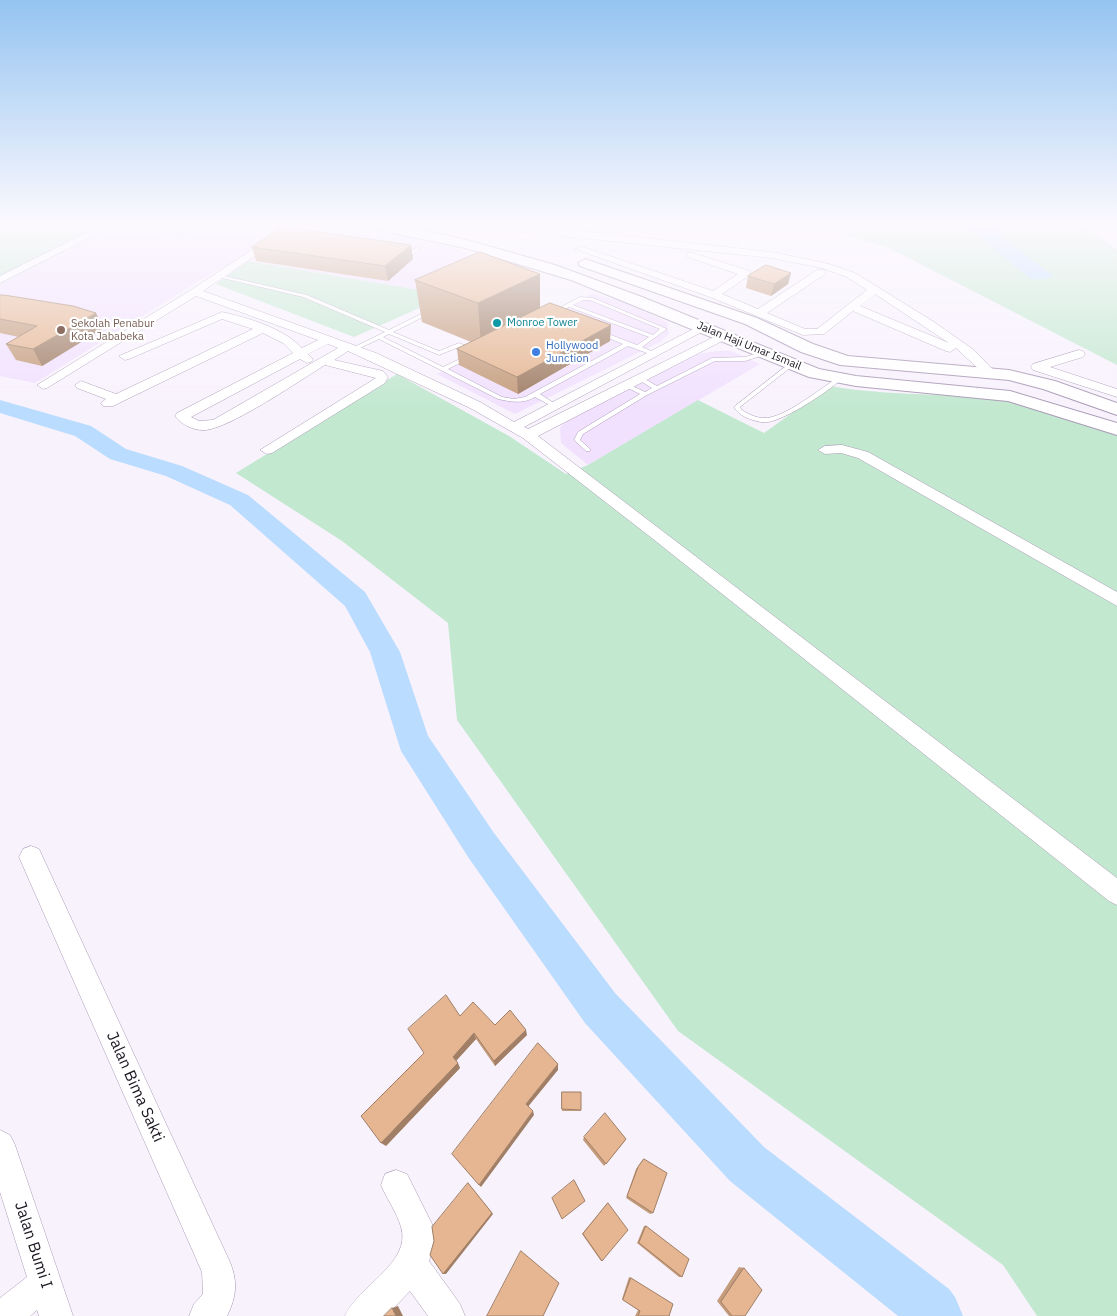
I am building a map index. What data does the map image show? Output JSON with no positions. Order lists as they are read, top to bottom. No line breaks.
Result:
{"streets":{"main road":["Jalan Haji Umar Ismail"],"street":["Jalan Bima Sakti","Jalan Bumi I"]},"places":["Monroe Tower","Sekolah Penabur Kota Jababeka","Hollywood Junction"]}
